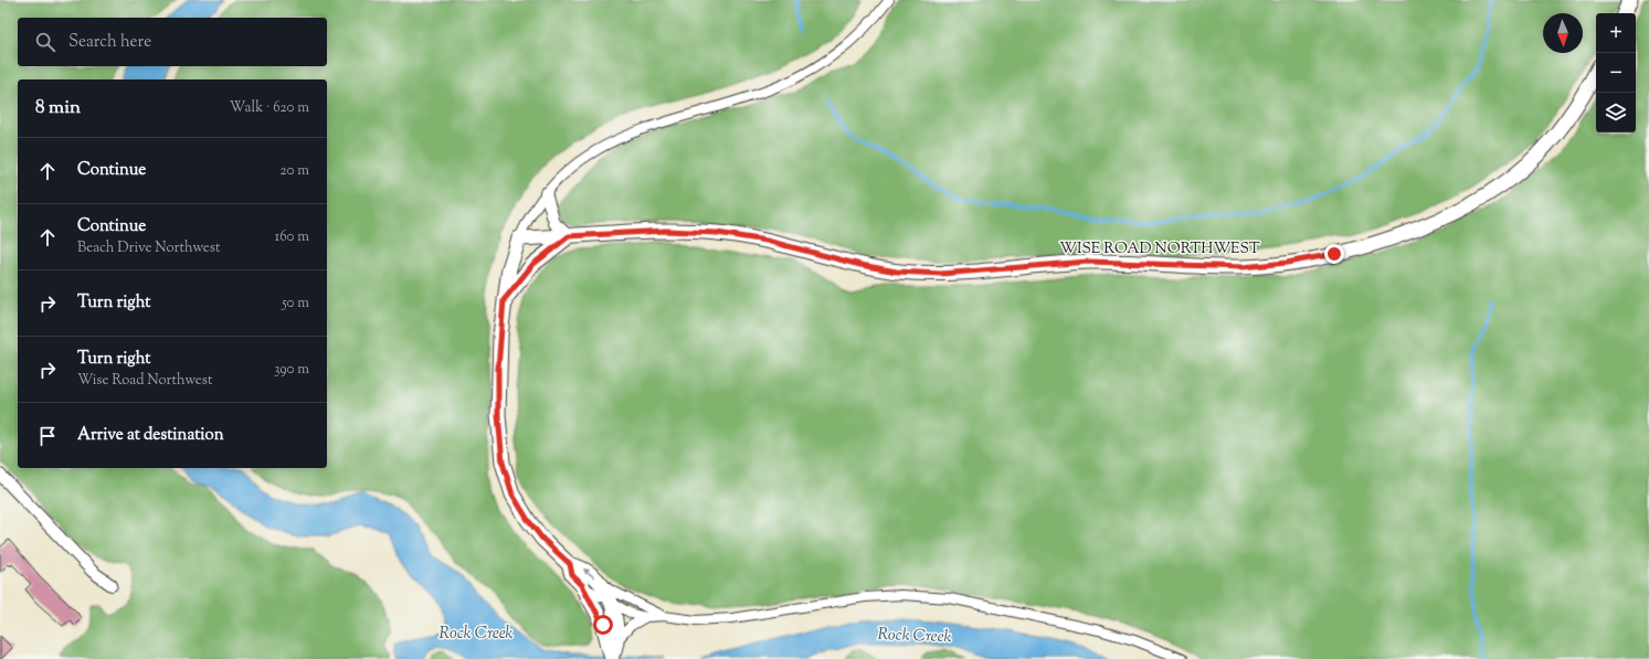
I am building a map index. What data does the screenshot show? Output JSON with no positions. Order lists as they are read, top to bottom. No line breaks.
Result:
{"streets":{"street":["WISE ROAD NORTHWEST"]},"water":["Rock Creek"],"north":"bottom","page":{"map_buttons":["+","−"],"search":"Search here","heading":["8 min","Walk · 620 m"],"list":[["Continue","20 m"],["Continue","Beach Drive Northwest","160 m"],["Turn right","50 m"],["Turn right","Wise Road Northwest","390 m"],"Arrive at destination"]}}
